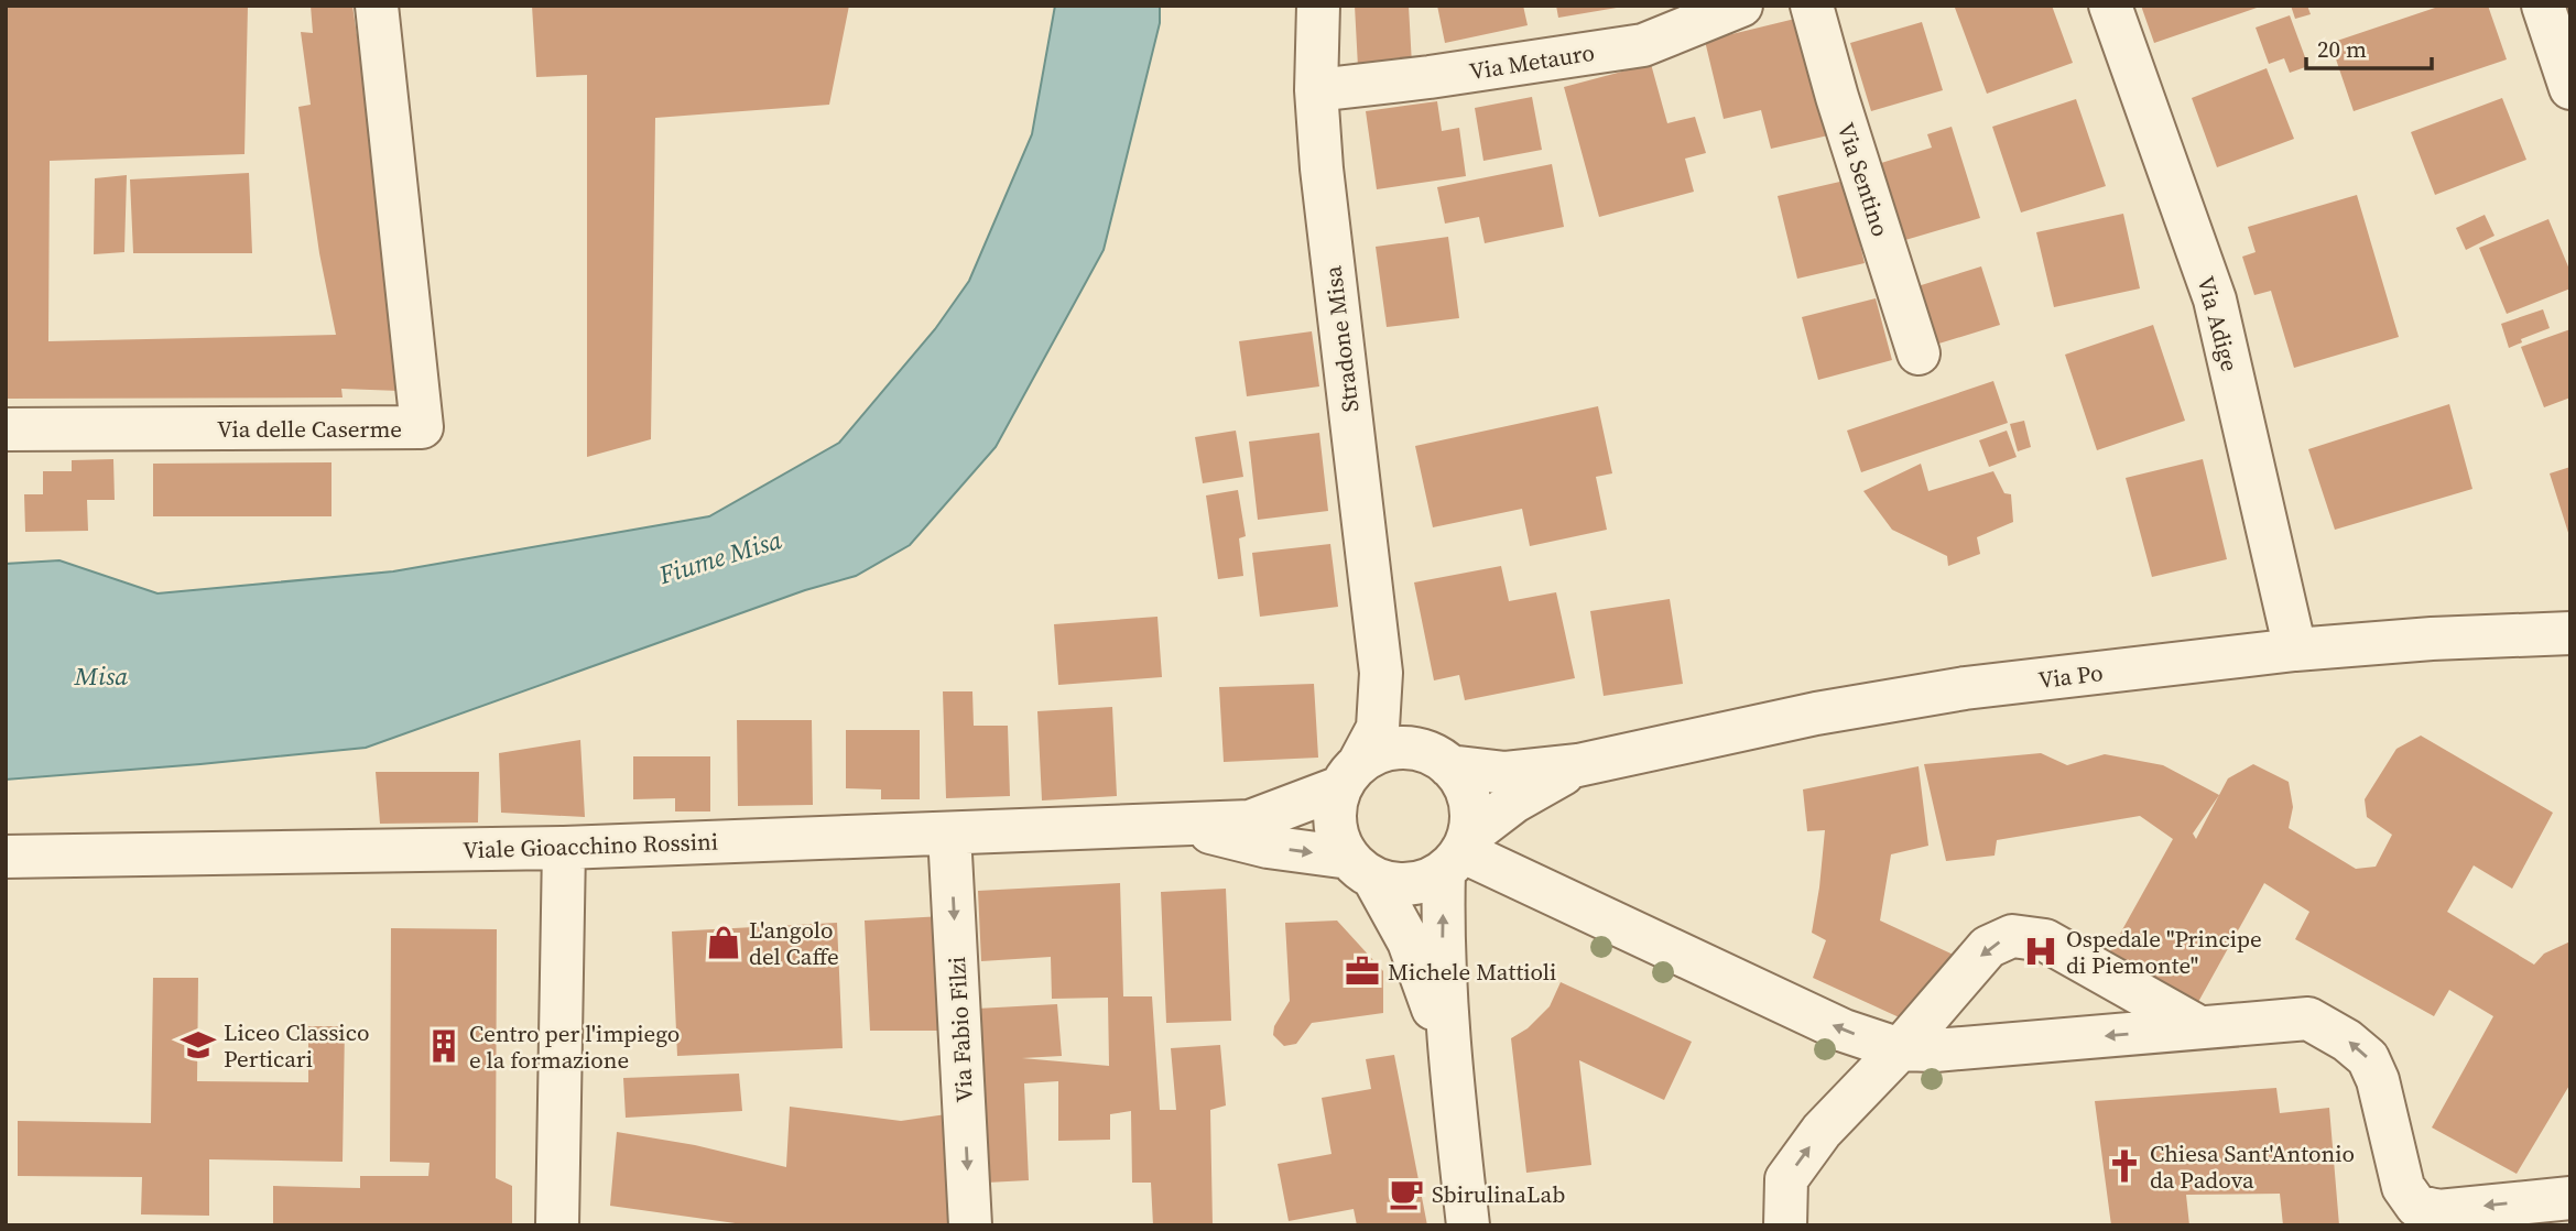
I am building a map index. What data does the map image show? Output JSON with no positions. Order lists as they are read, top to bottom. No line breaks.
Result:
{"streets":{"street":["Via Metauro","Via Sentino","Via Adige","Stradone Misa","Via delle Caserme","Via Po","Viale Gioacchino Rossini","Via Fabio Filzi"]},"crossings":[["Via Metauro","Stradone Misa"],["Via Adige","Via Po"],["Stradone Misa","Via Po"],["Stradone Misa","Viale Gioacchino Rossini"],["Via Po","Viale Gioacchino Rossini"],["Viale Gioacchino Rossini","Via Fabio Filzi"]],"one_way":["Via Fabio Filzi"],"water":["Fiume Misa","Misa"],"places":{"shop":["L'angolo del Caffe"],"hospital":["Ospedale \"Principe di Piemonte\""],"office":["Michele Mattioli"],"school or university":["Liceo Classico Perticari"],"building":["Centro per l'impiego e la formazione"],"church":["Chiesa Sant'Antonio da Padova"],"cafe":["SbirulinaLab"]},"scale_bar":"20 m"}
